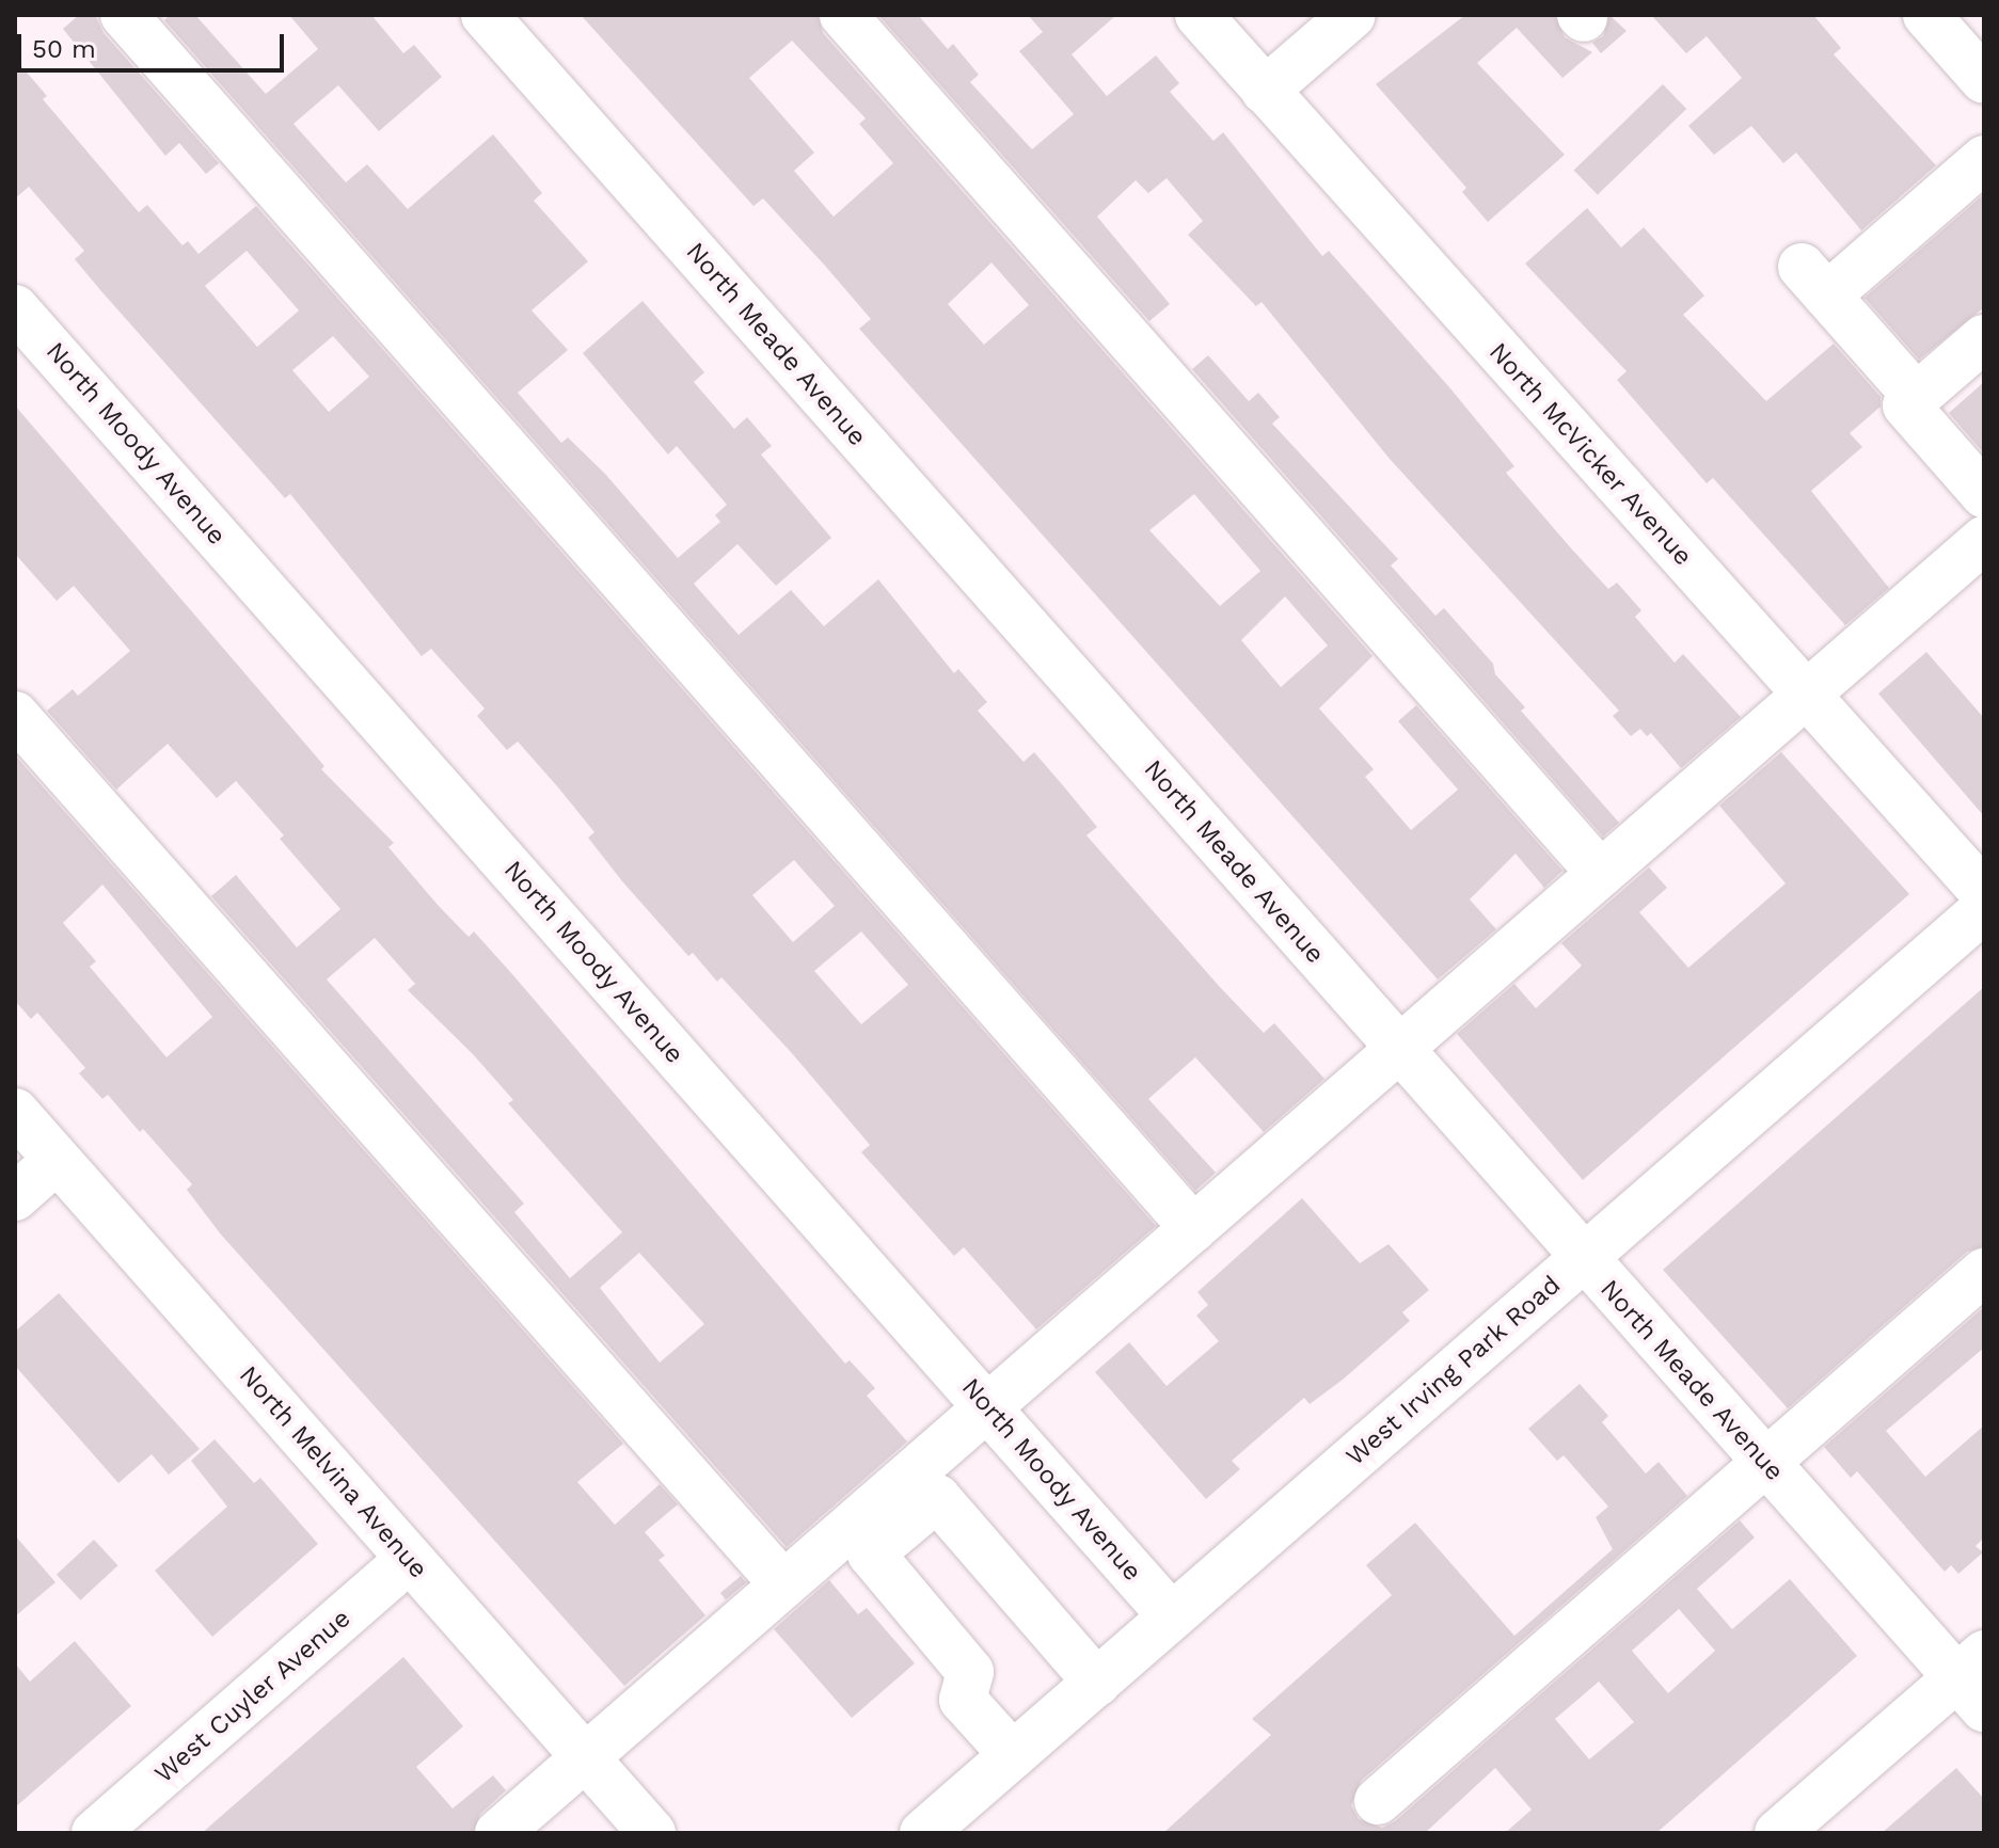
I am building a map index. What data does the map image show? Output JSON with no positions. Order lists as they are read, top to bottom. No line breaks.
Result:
{"streets":{"street":["North Meade Avenue","North Moody Avenue","North McVicker Avenue","West Irving Park Road","North Melvina Avenue","West Cuyler Avenue"]},"crossings":[["North Meade Avenue","West Irving Park Road"],["North Moody Avenue","West Irving Park Road"],["North Melvina Avenue","West Cuyler Avenue"]],"scale_bar":"50 m"}
